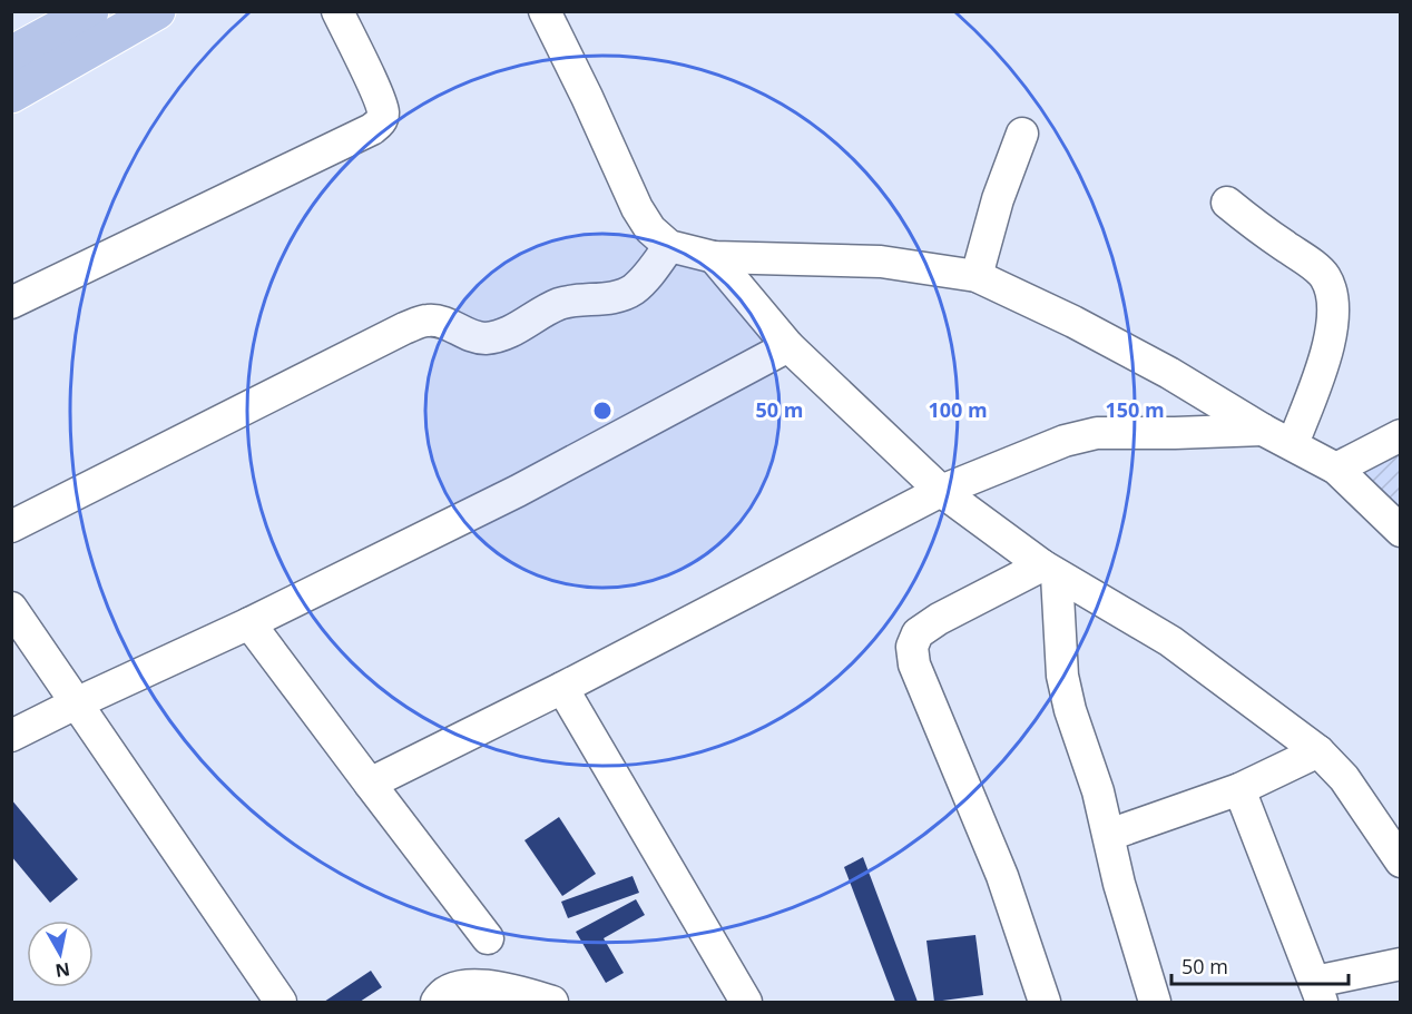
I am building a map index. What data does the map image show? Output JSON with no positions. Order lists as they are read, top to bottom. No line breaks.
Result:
{"scale_bar":"50 m","north":"bottom","rings":["50 m","100 m","150 m"]}
